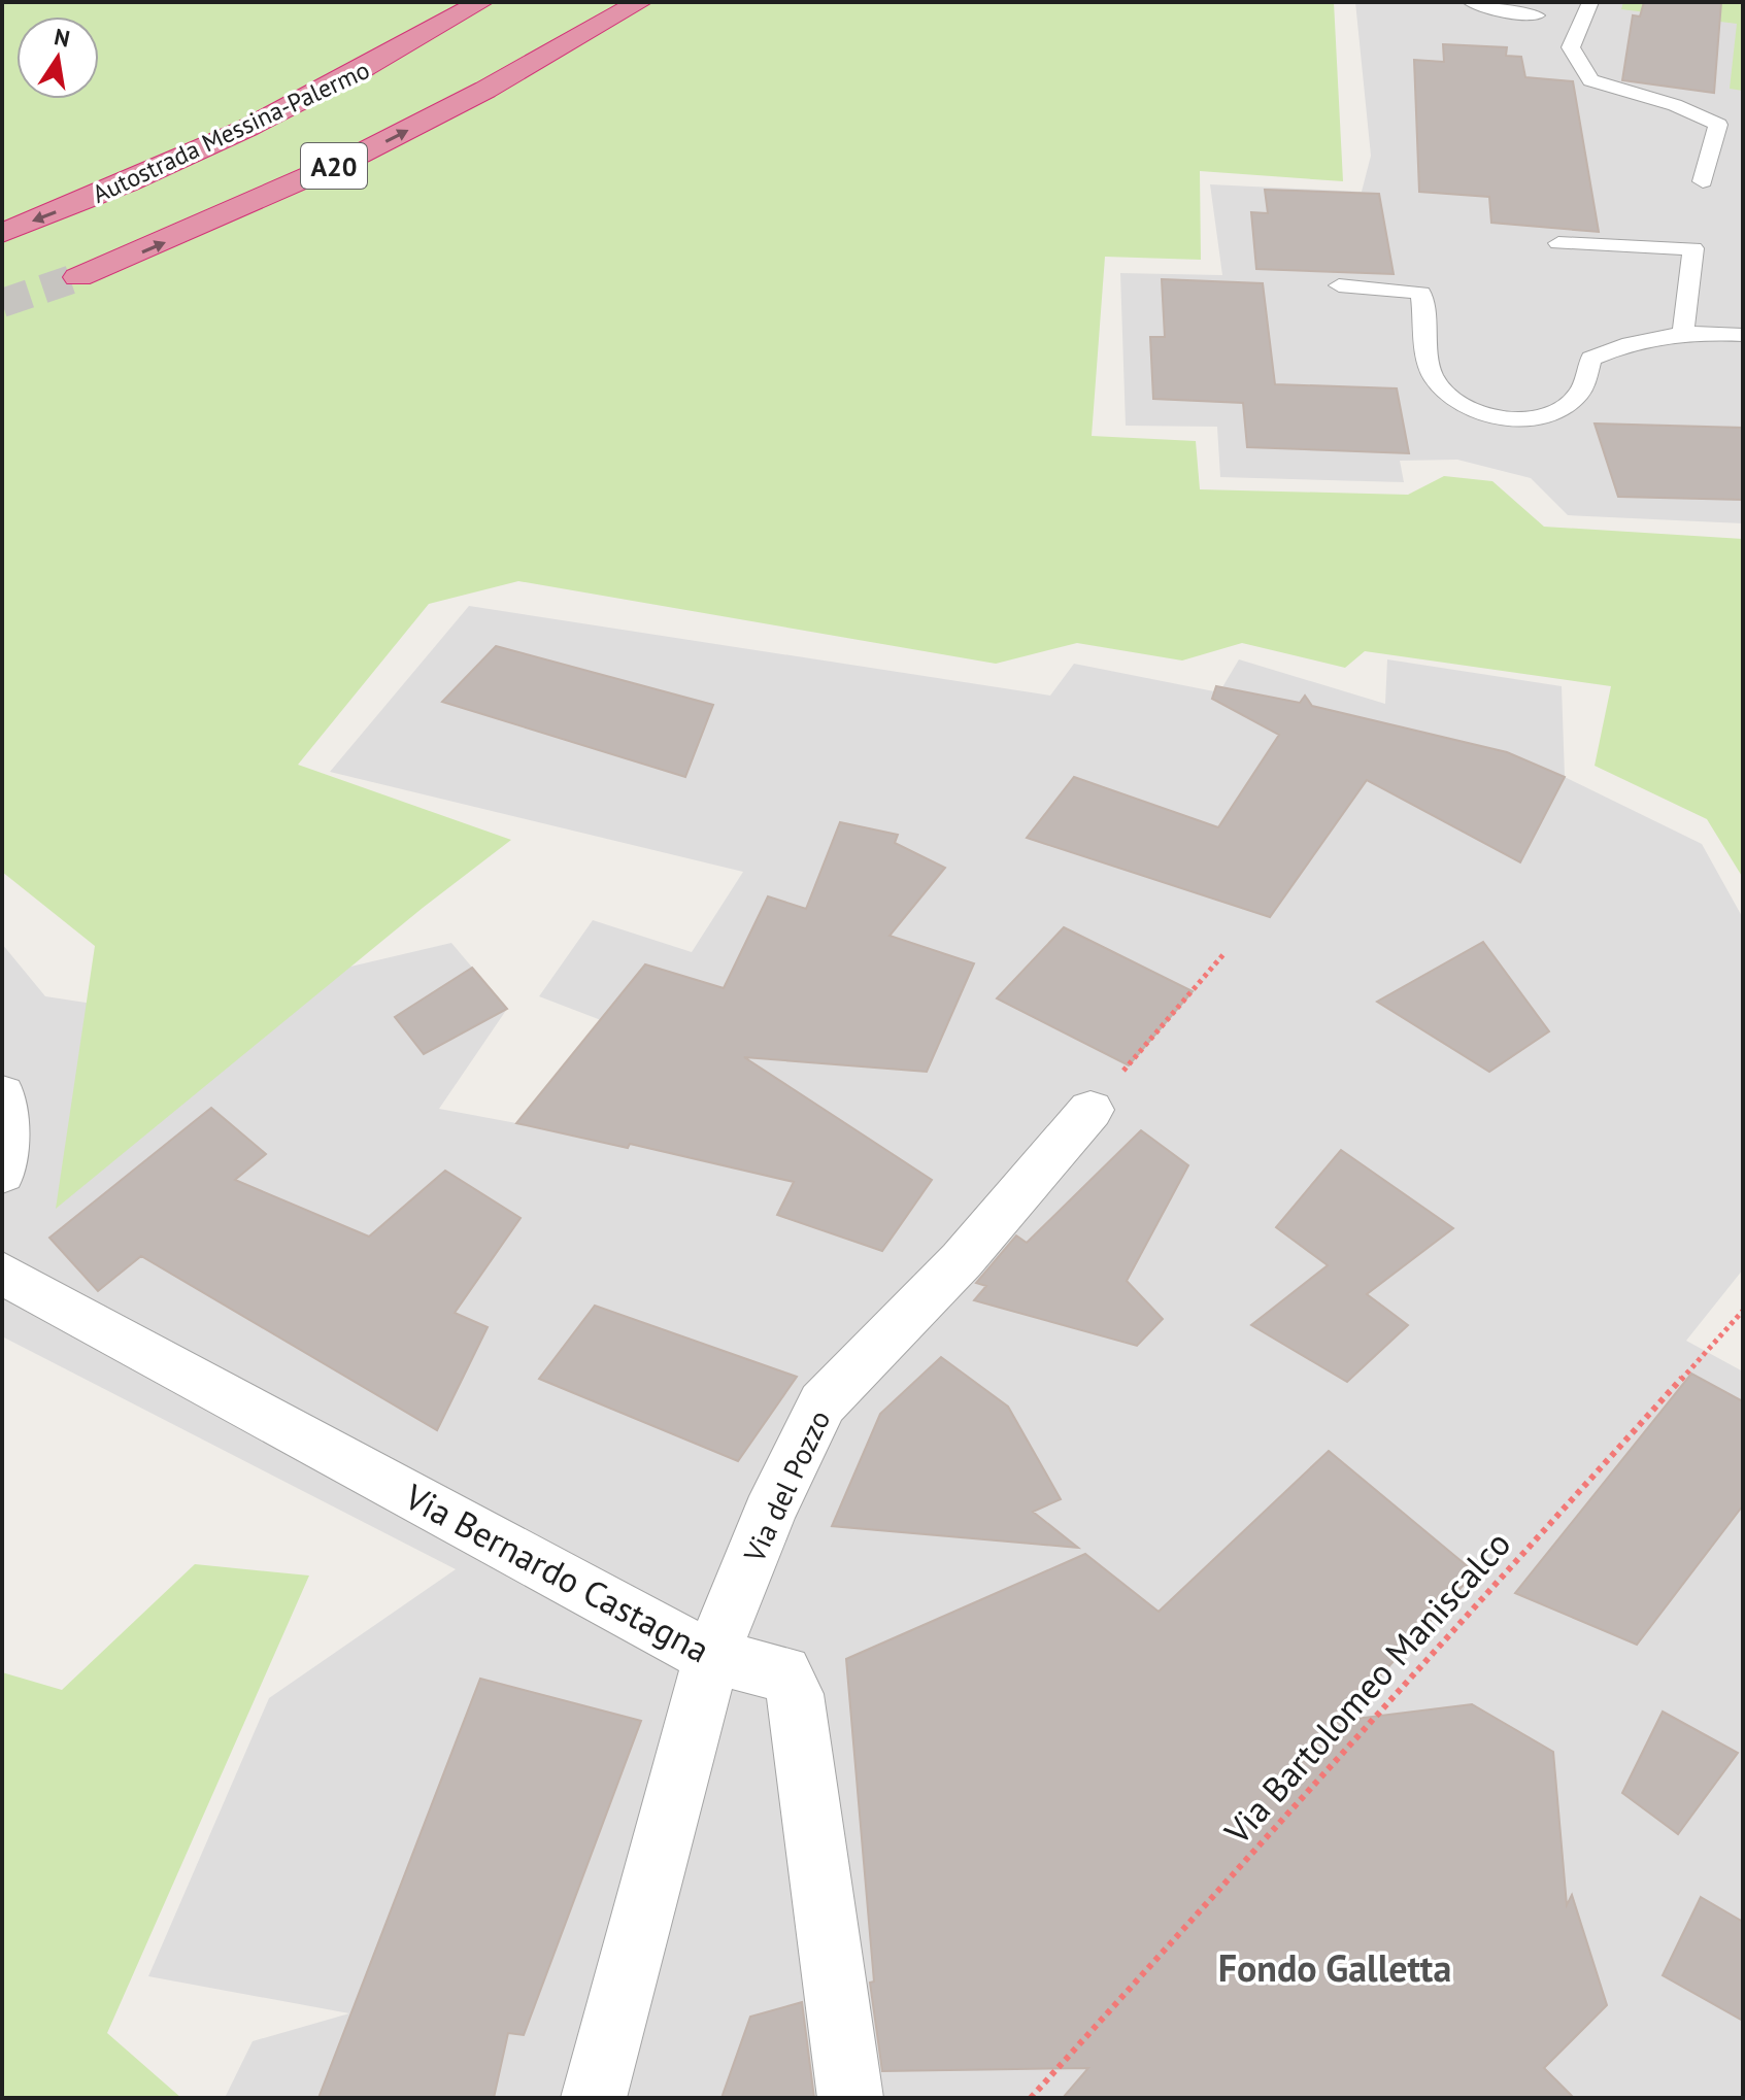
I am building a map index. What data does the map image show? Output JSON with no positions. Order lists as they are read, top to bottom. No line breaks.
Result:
{"streets":{"highway":["Autostrada Messina-Palermo","A20"],"street":["Via del Pozzo","Via Bernardo Castagna"],"path":["Via Bartolomeo Maniscalco"]},"crossings":[["Via del Pozzo","Via Bernardo Castagna"]],"districts":["Fondo Galletta"],"north":"top"}
